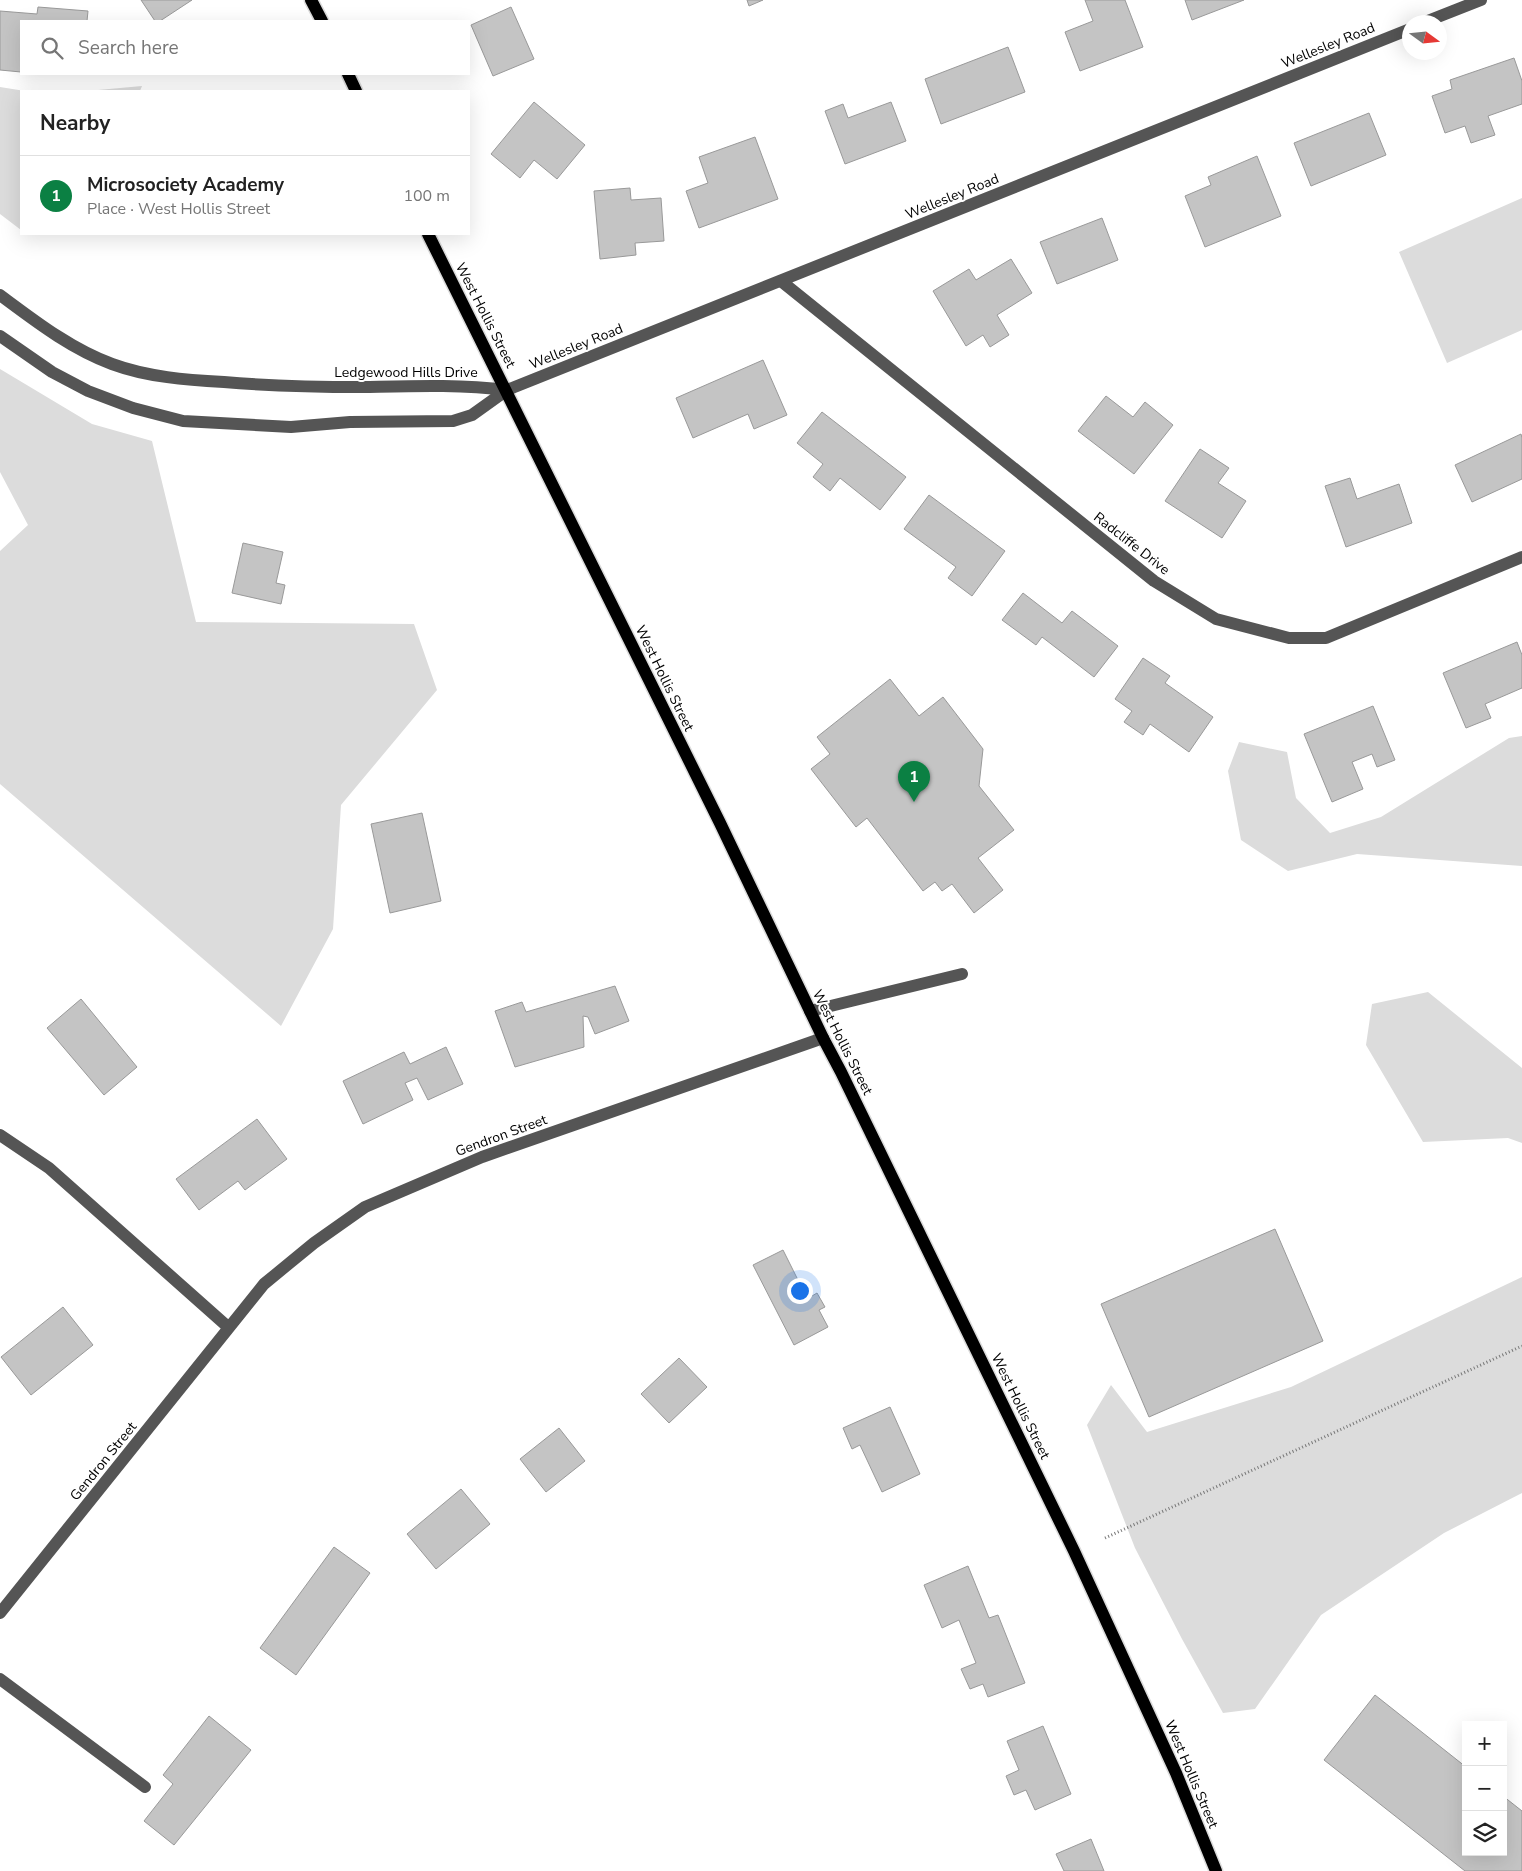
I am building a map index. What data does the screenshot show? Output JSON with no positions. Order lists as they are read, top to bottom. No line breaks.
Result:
{"streets":{"main road":["West Hollis Street"],"street":["Wellesley Road","Ledgewood Hills Drive","Radcliffe Drive","Gendron Street"]},"crossings":[["Wellesley Road","West Hollis Street"],["Wellesley Road","Ledgewood Hills Drive"],["Wellesley Road","Radcliffe Drive"],["West Hollis Street","Ledgewood Hills Drive"],["West Hollis Street","Gendron Street"]],"north":"right","page":{"search":"Search here","heading":"Nearby","list":[{"mark":"1","name":"Microsociety Academy","note":"Place · West Hollis Street","value":"100 m"}],"pins":"1","map_buttons":["+","−"]}}
